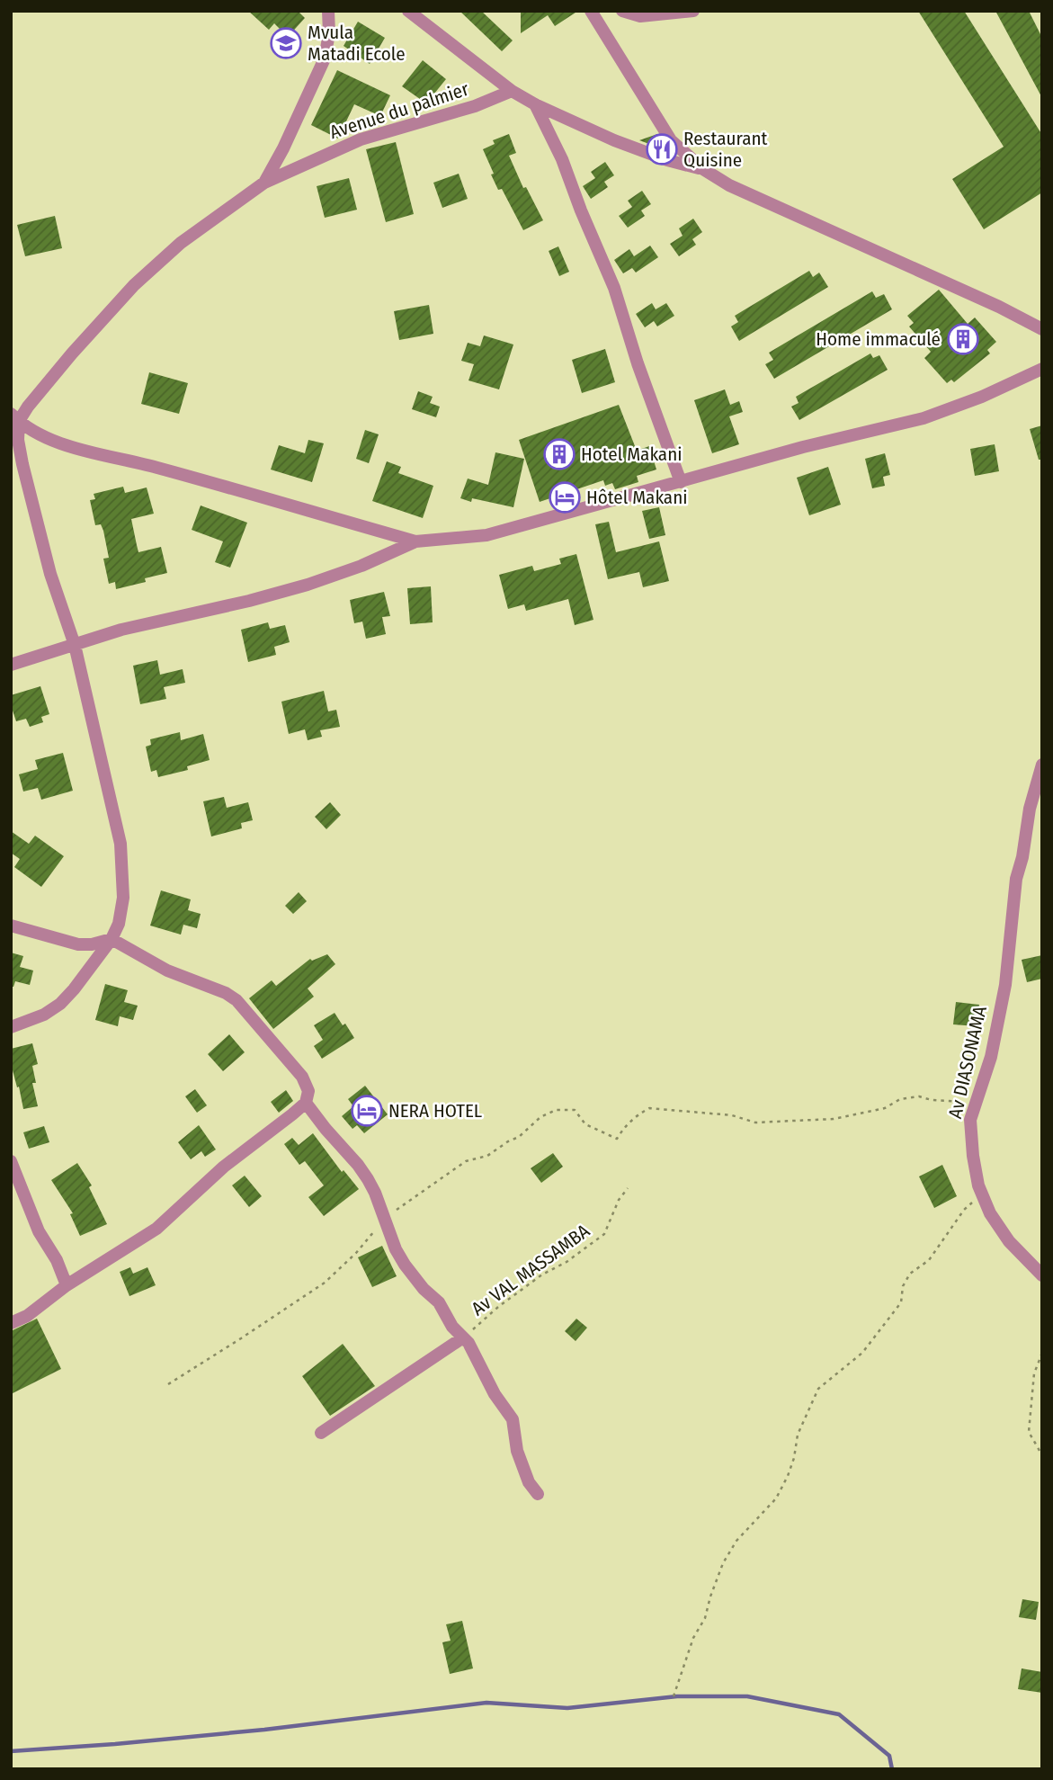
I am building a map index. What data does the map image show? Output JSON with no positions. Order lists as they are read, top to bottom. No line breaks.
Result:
{"streets":{"street":["Avenue du palmier","Av DIASONAMA"],"path":["Av VAL MASSAMBA"]},"places":{"school or university":["Mvula Matadi Ecole"],"restaurant":["Restaurant Quisine"],"building":["Home immaculé","Hotel Makani"],"hotel":["Hôtel Makani","NERA HOTEL"]}}
